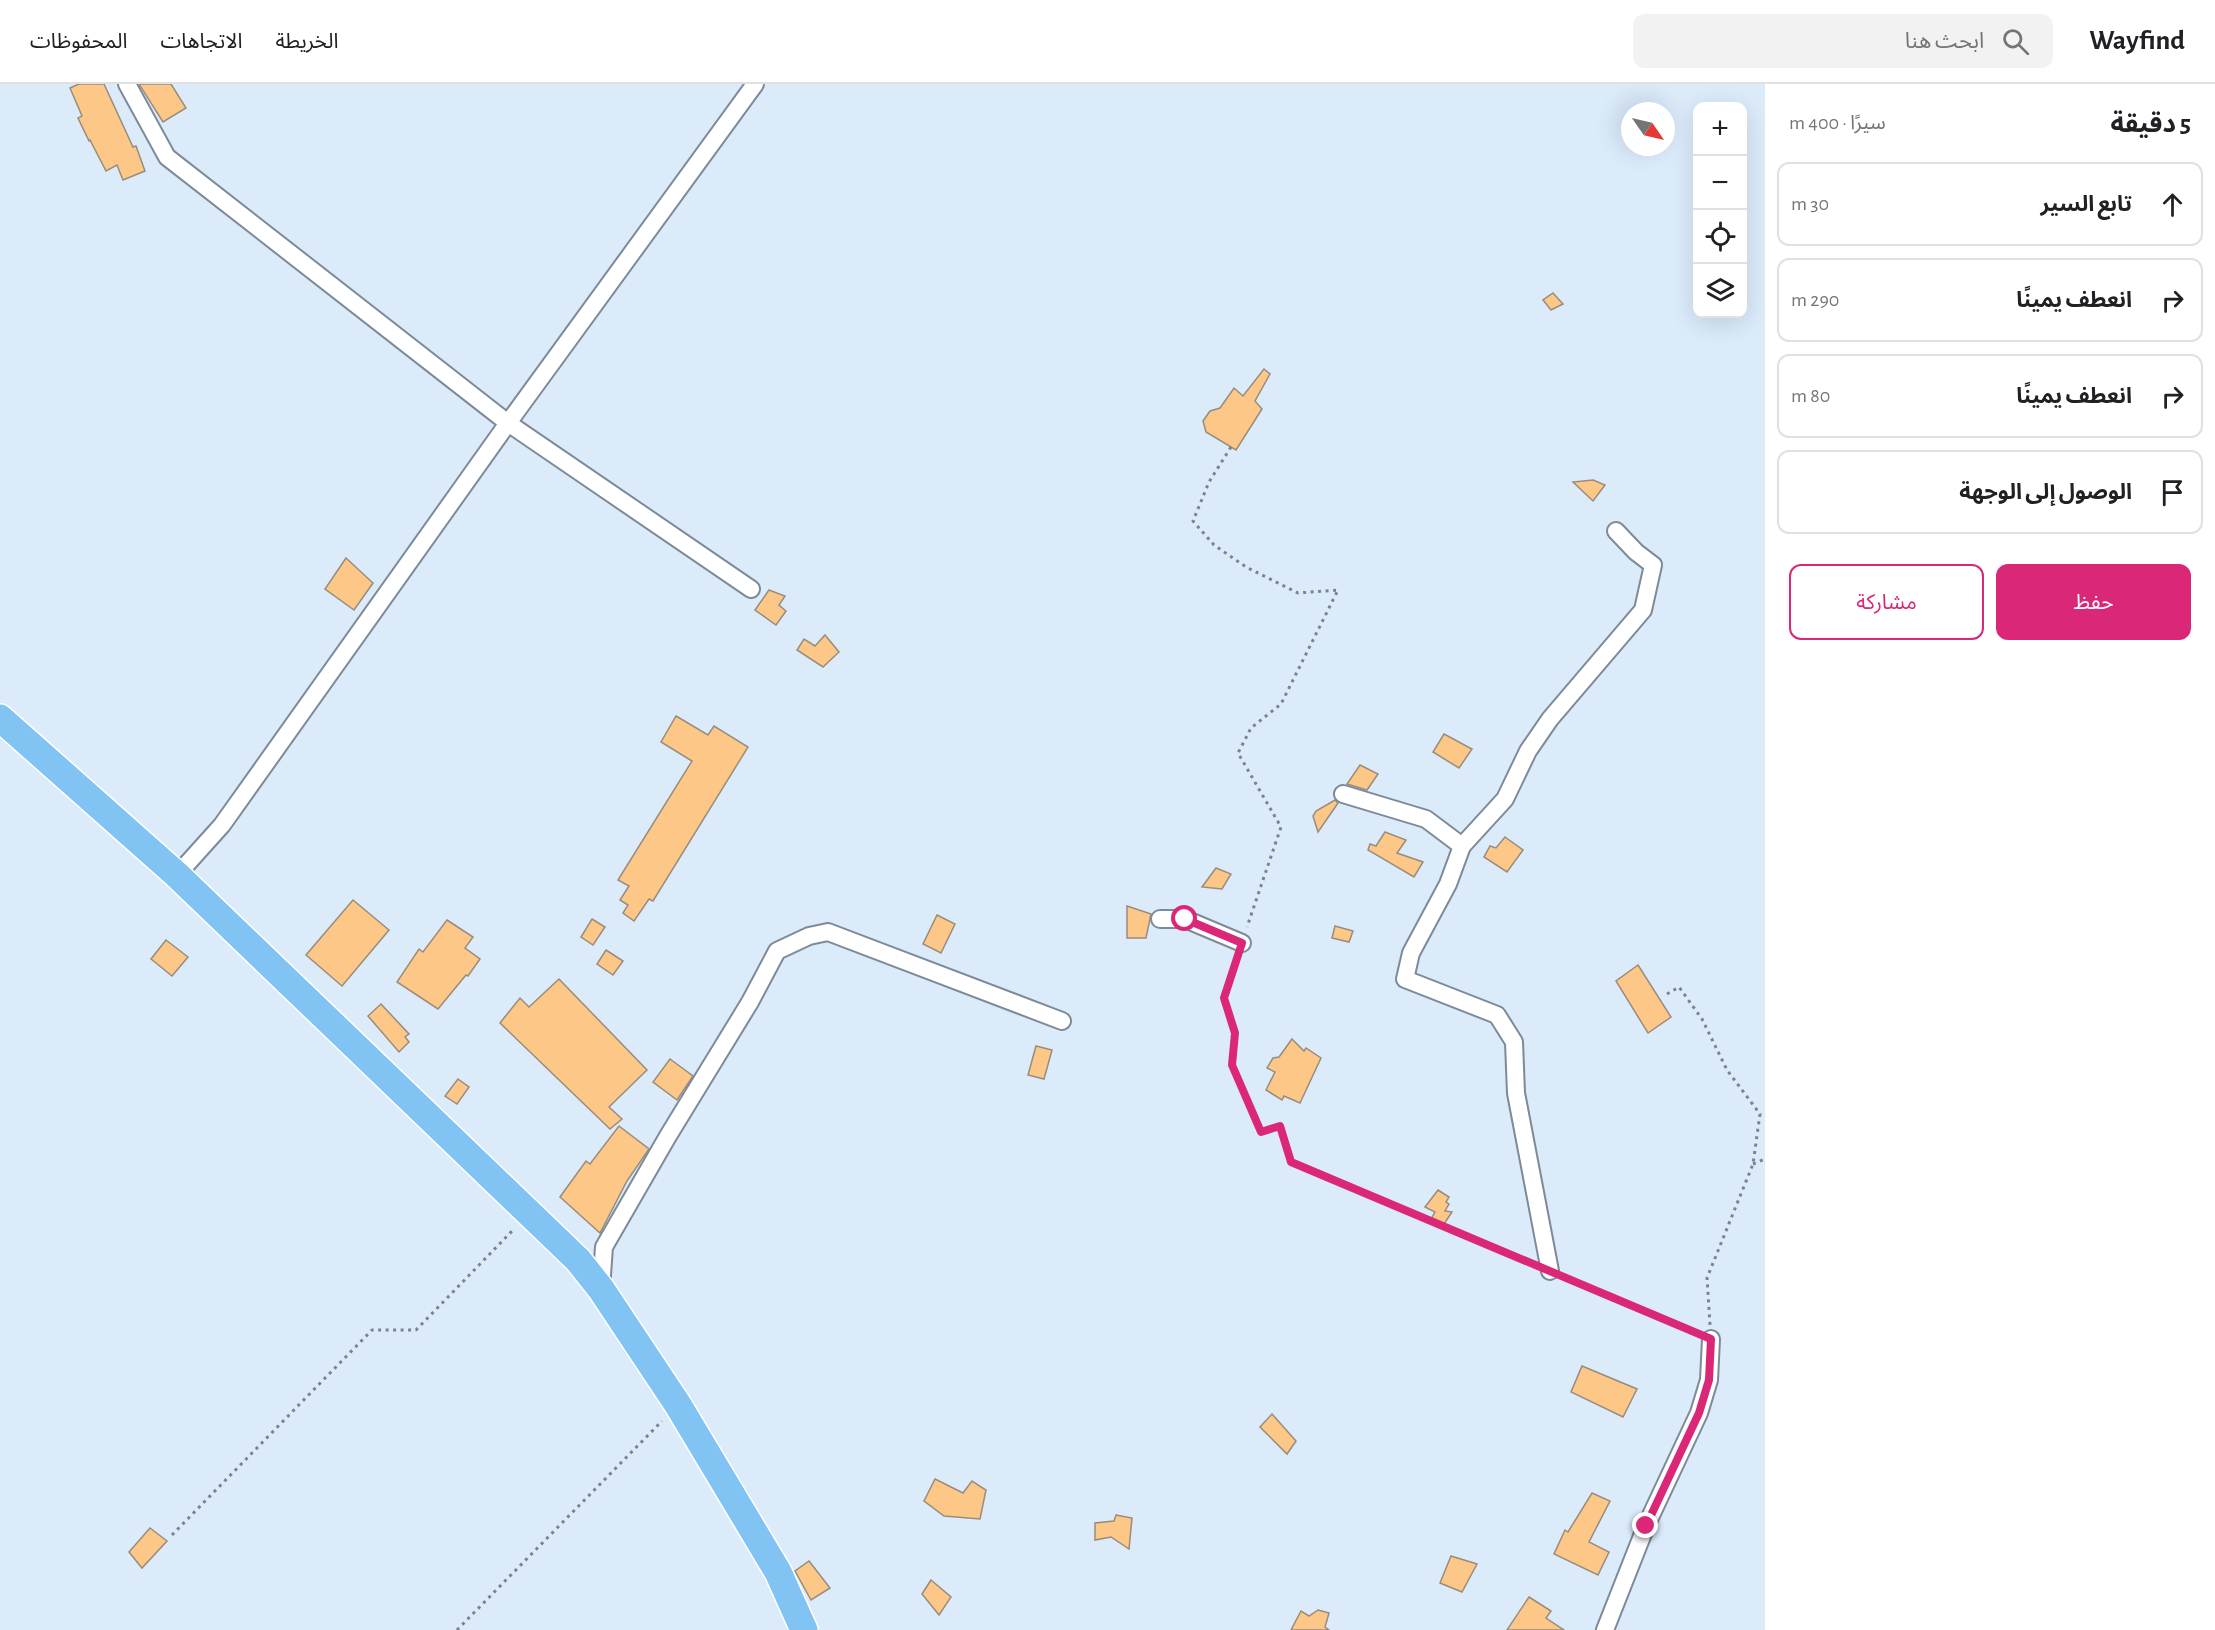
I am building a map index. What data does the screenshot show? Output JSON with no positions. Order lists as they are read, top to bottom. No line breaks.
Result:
{"north":"bottom right","page":{"header":"Wayfind","search":"ابحث هنا","nav":["الخريطة","الاتجاهات","المحفوظات"],"heading":["5 دقيقة","سيرًا · 400 m"],"map_buttons":["+","−"],"list":[["تابع السير","30 m"],["انعطف يمينًا","290 m"],["انعطف يمينًا","80 m"],"الوصول إلى الوجهة"],"buttons":["حفظ","مشاركة"]}}
